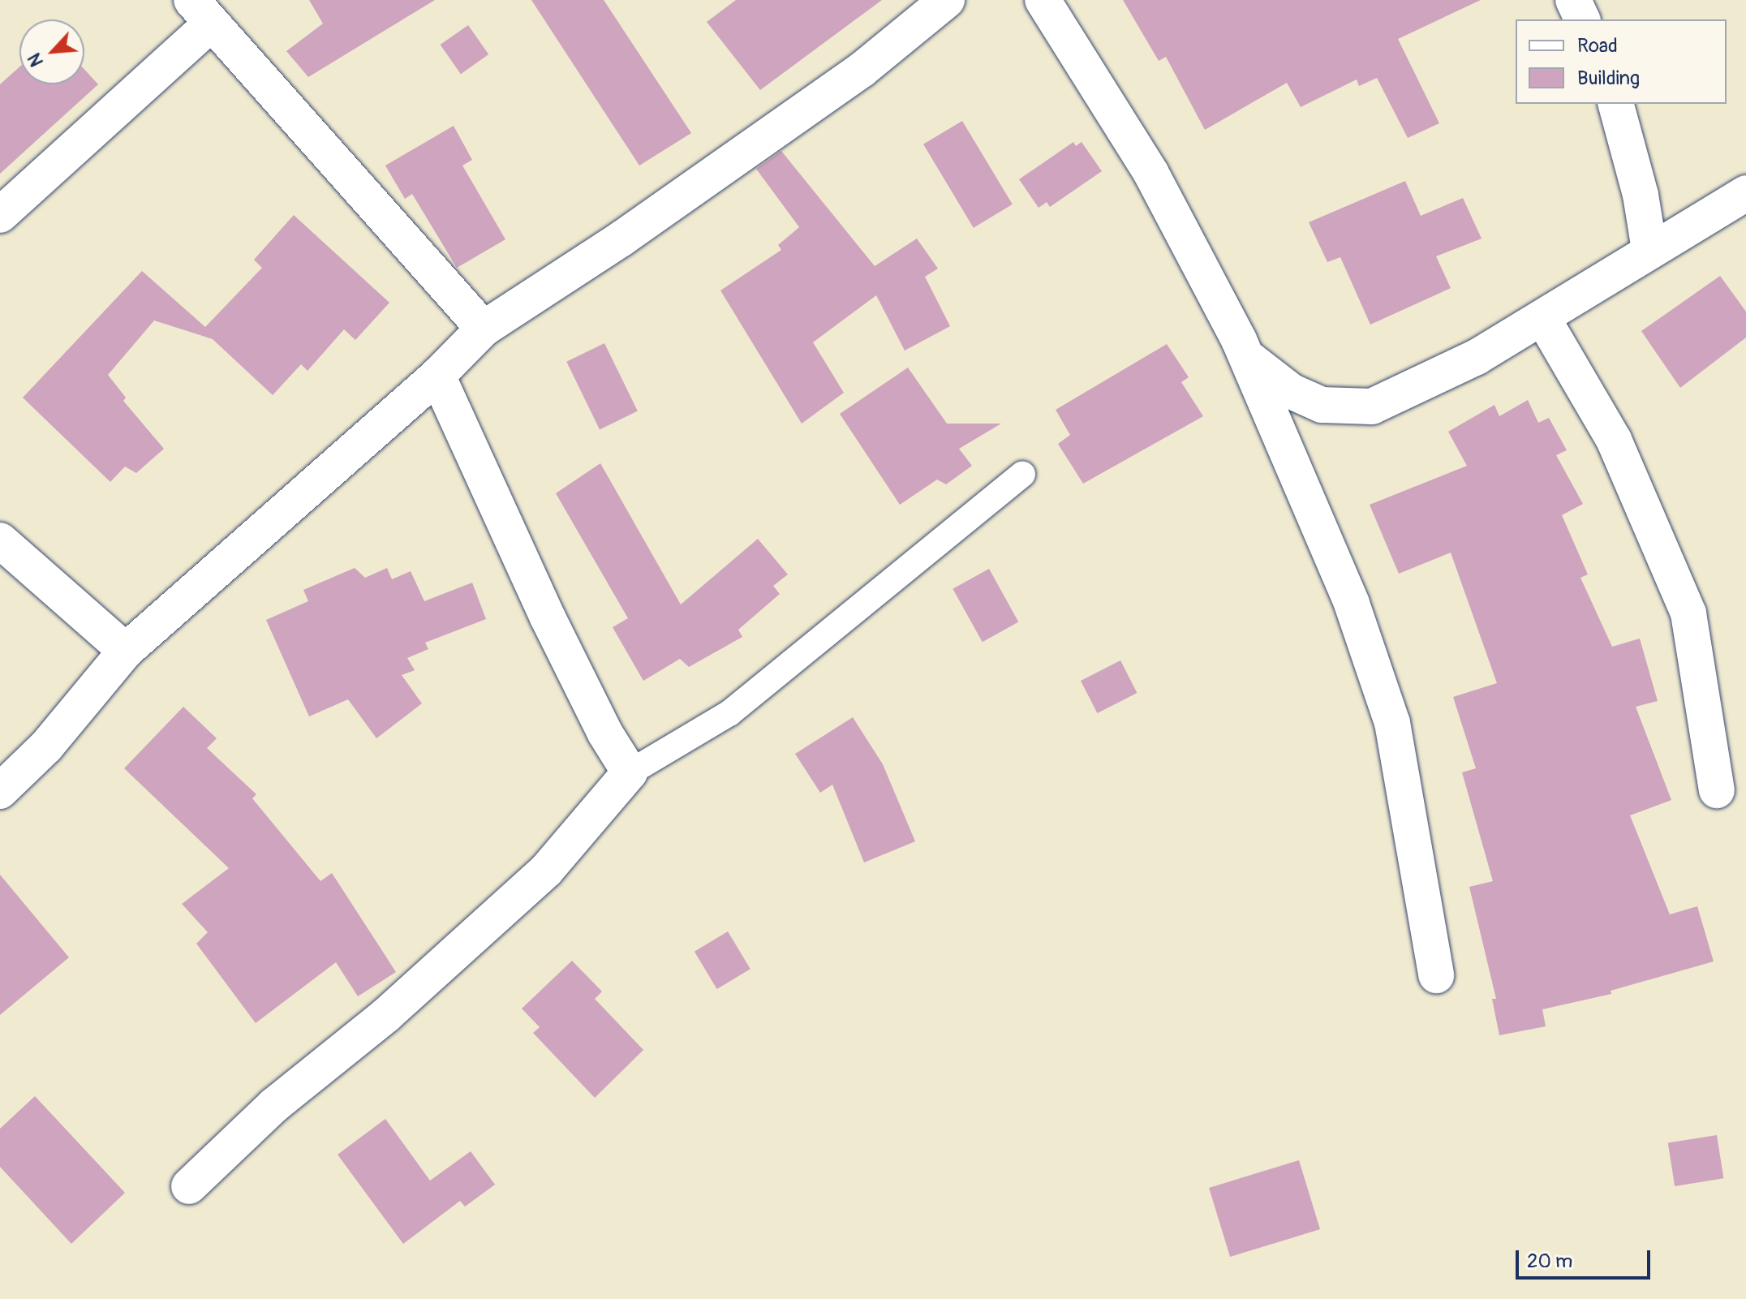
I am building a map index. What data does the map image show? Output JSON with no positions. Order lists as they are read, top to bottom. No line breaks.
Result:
{"legend":["Road","Building"],"scale_bar":"20 m","north":"bottom left"}
